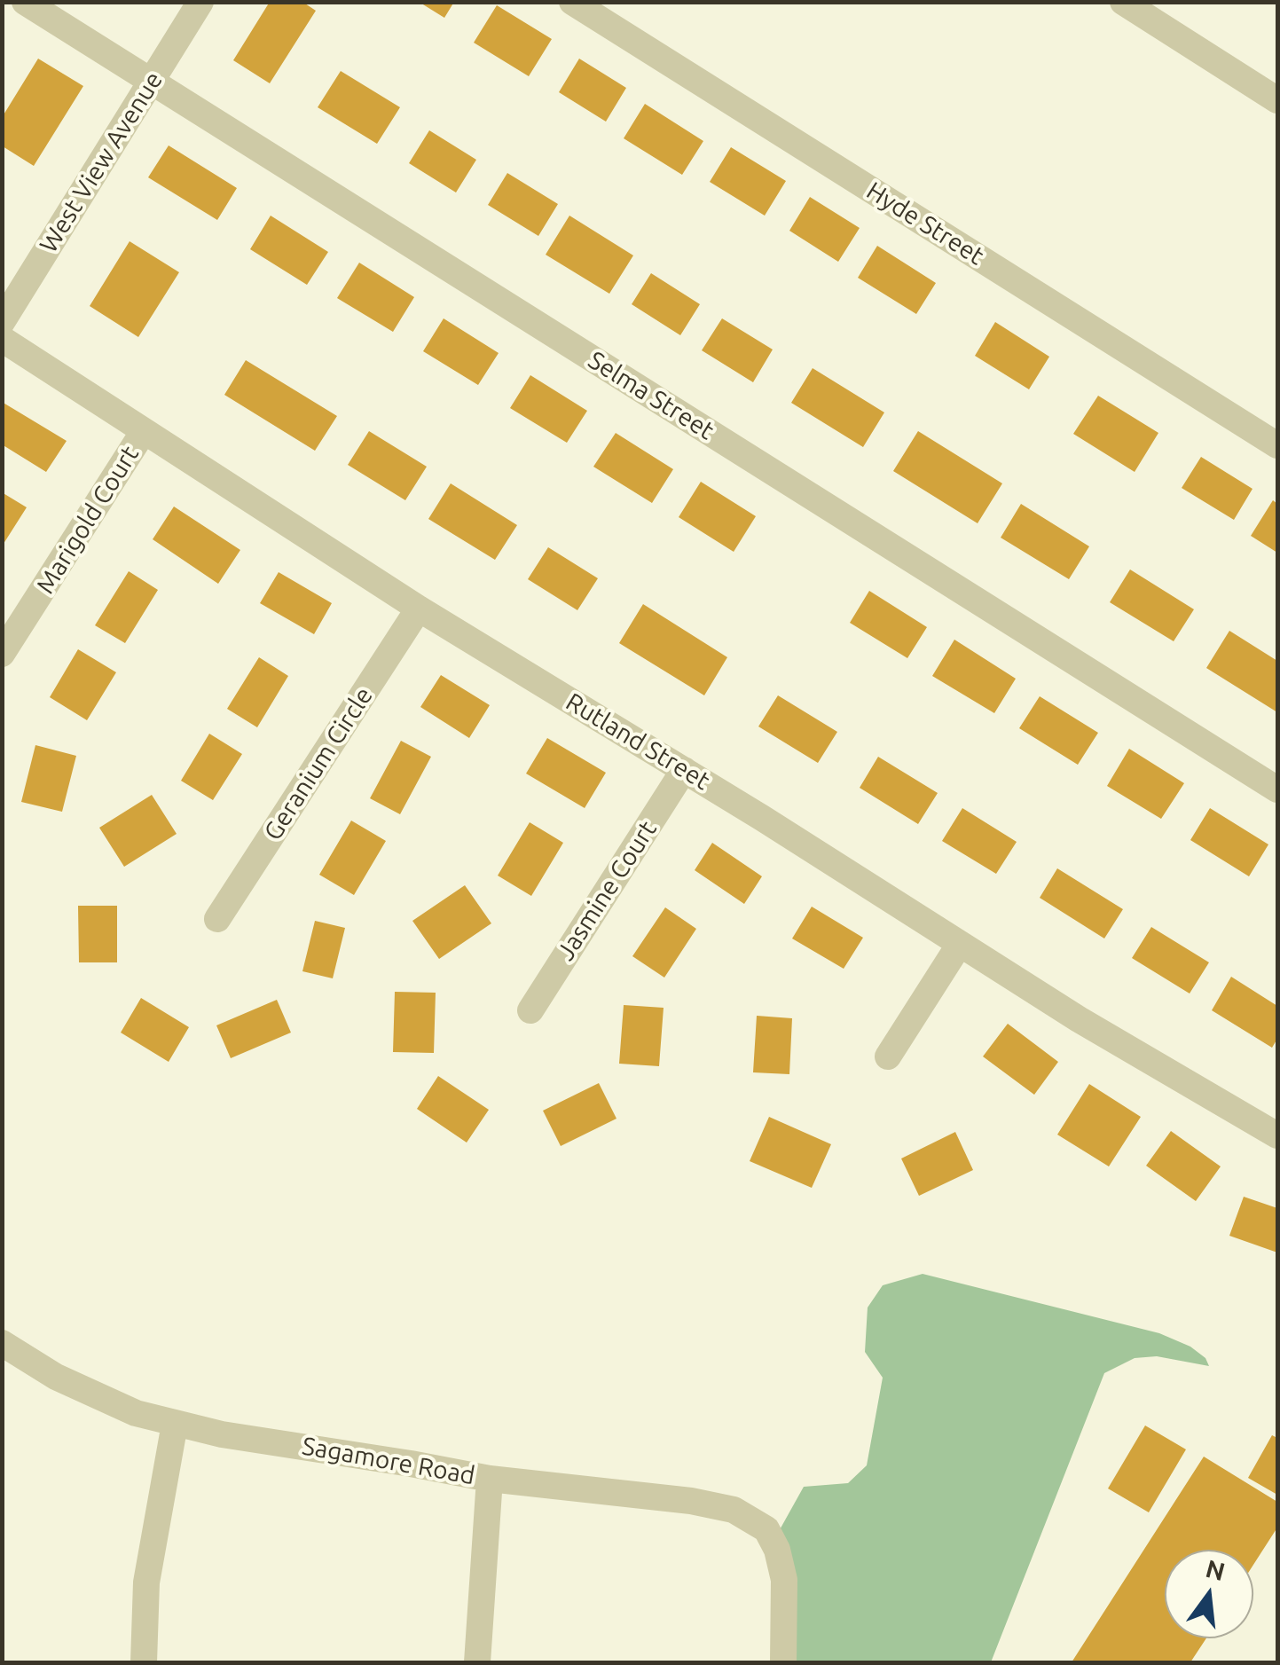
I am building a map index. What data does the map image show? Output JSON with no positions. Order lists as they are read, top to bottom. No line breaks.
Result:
{"streets":{"street":["West View Avenue","Hyde Street","Selma Street","Marigold Court","Rutland Street","Geranium Circle","Jasmine Court","Sagamore Road"]},"crossings":[["West View Avenue","Selma Street"],["Marigold Court","Rutland Street"],["Rutland Street","Geranium Circle"],["Rutland Street","Jasmine Court"]],"north":"top"}
